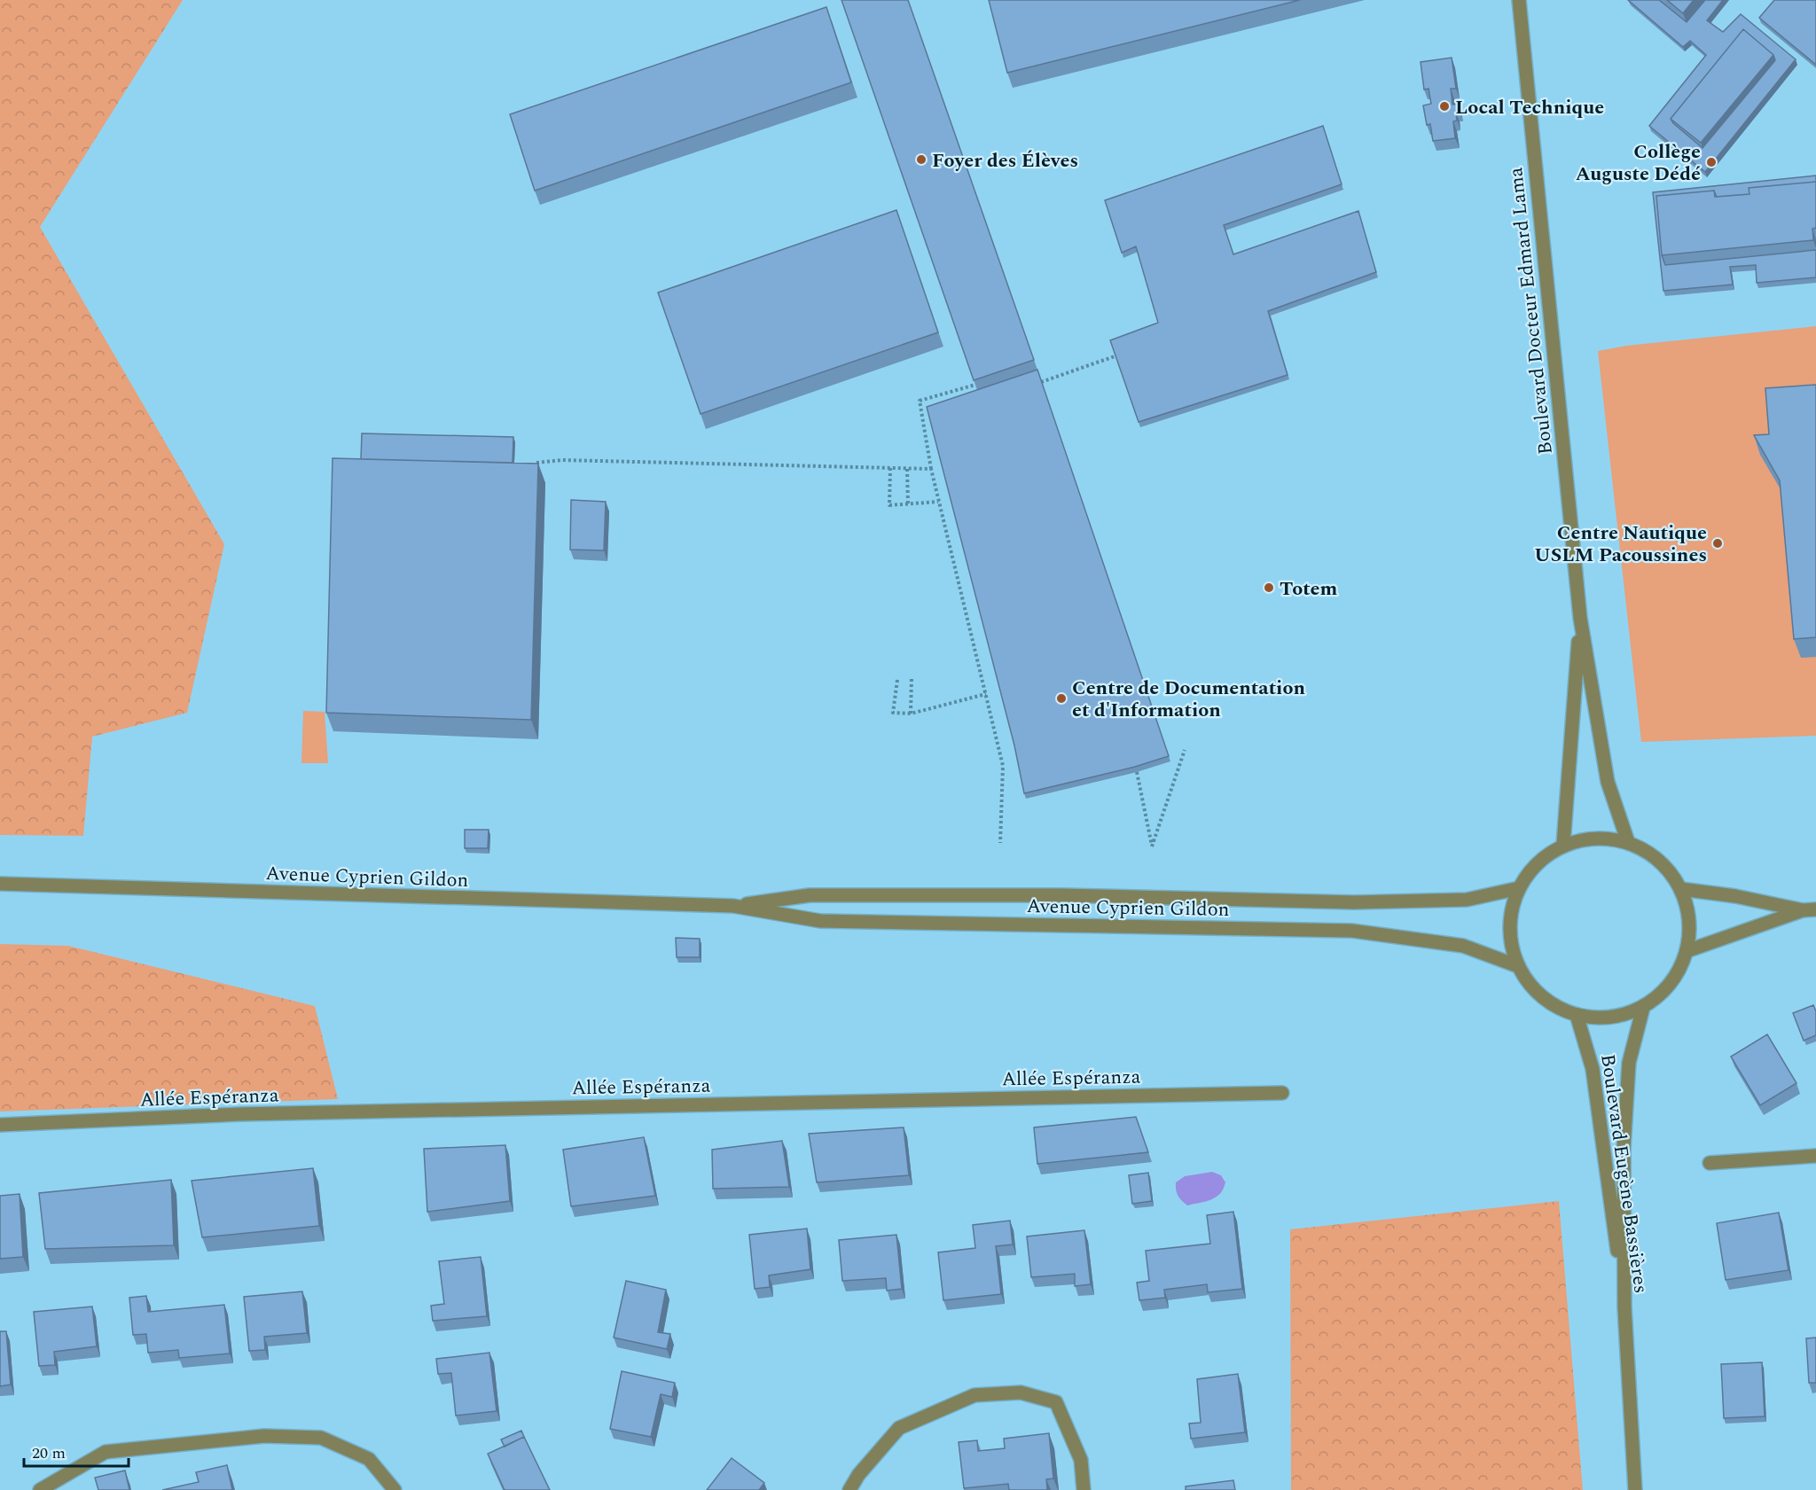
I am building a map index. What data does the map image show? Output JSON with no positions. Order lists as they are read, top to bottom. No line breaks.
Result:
{"streets":{"street":["Boulevard Docteur Edmard Lama","Avenue Cyprien Gildon","Allée Espéranza","Boulevard Eugène Bassières"]},"crossings":[["Boulevard Docteur Edmard Lama","Avenue Cyprien Gildon"],["Boulevard Docteur Edmard Lama","Boulevard Eugène Bassières"],["Avenue Cyprien Gildon","Boulevard Eugène Bassières"]],"places":["Local Technique","Foyer des Élèves","Collège Auguste Dédé","Centre Nautique USLM Pacoussines","Totem","Centre de Documentation et d'Information"],"scale_bar":"20 m"}
